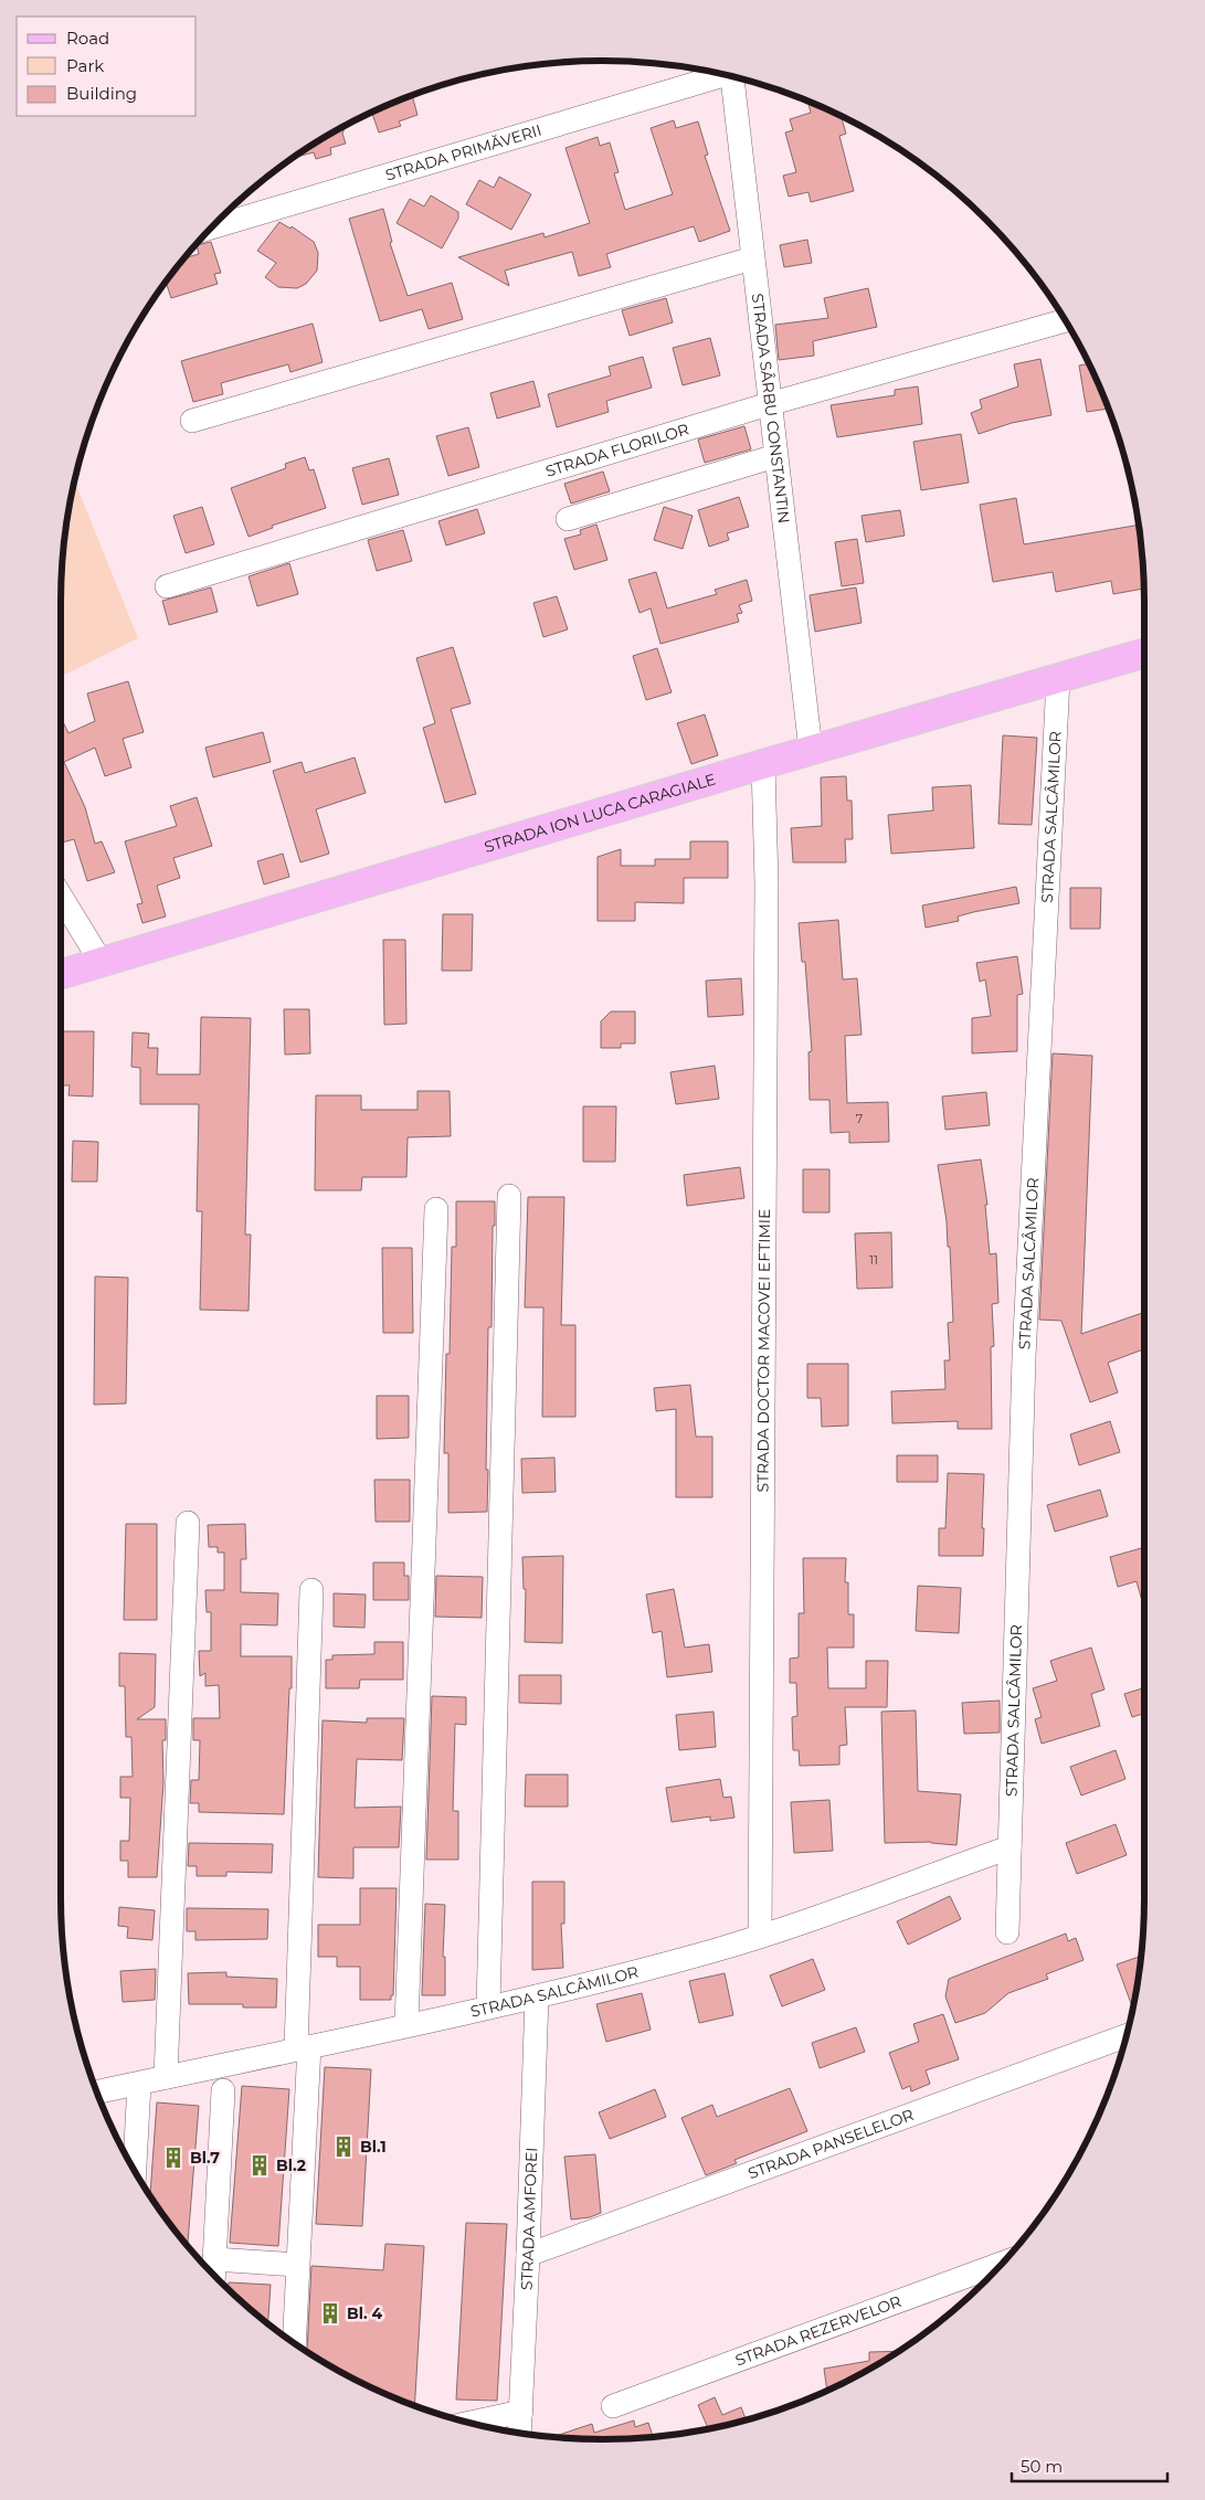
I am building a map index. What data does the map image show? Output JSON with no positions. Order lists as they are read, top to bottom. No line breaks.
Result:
{"streets":{"main road":["STRADA ION LUCA CARAGIALE"],"street":["STRADA PRIMĂVERII","STRADA SÂRBU CONSTANTIN","STRADA FLORILOR","STRADA SALCÂMILOR","STRADA DOCTOR MACOVEI EFTIMIE","STRADA PANSELELOR","STRADA AMFOREI","STRADA REZERVELOR"]},"crossings":[["STRADA SÂRBU CONSTANTIN","STRADA FLORILOR"],["STRADA SÂRBU CONSTANTIN","STRADA ION LUCA CARAGIALE"],["STRADA ION LUCA CARAGIALE","STRADA SALCÂMILOR"],["STRADA ION LUCA CARAGIALE","STRADA DOCTOR MACOVEI EFTIMIE"],["STRADA SALCÂMILOR","STRADA DOCTOR MACOVEI EFTIMIE"],["STRADA SALCÂMILOR","STRADA AMFOREI"],["STRADA PANSELELOR","STRADA AMFOREI"]],"places":{"building":["Bl.1","Bl.7","Bl.2","Bl. 4"]},"house_numbers":["7","11"],"legend":["Road","Park","Building"],"scale_bar":"50 m"}
